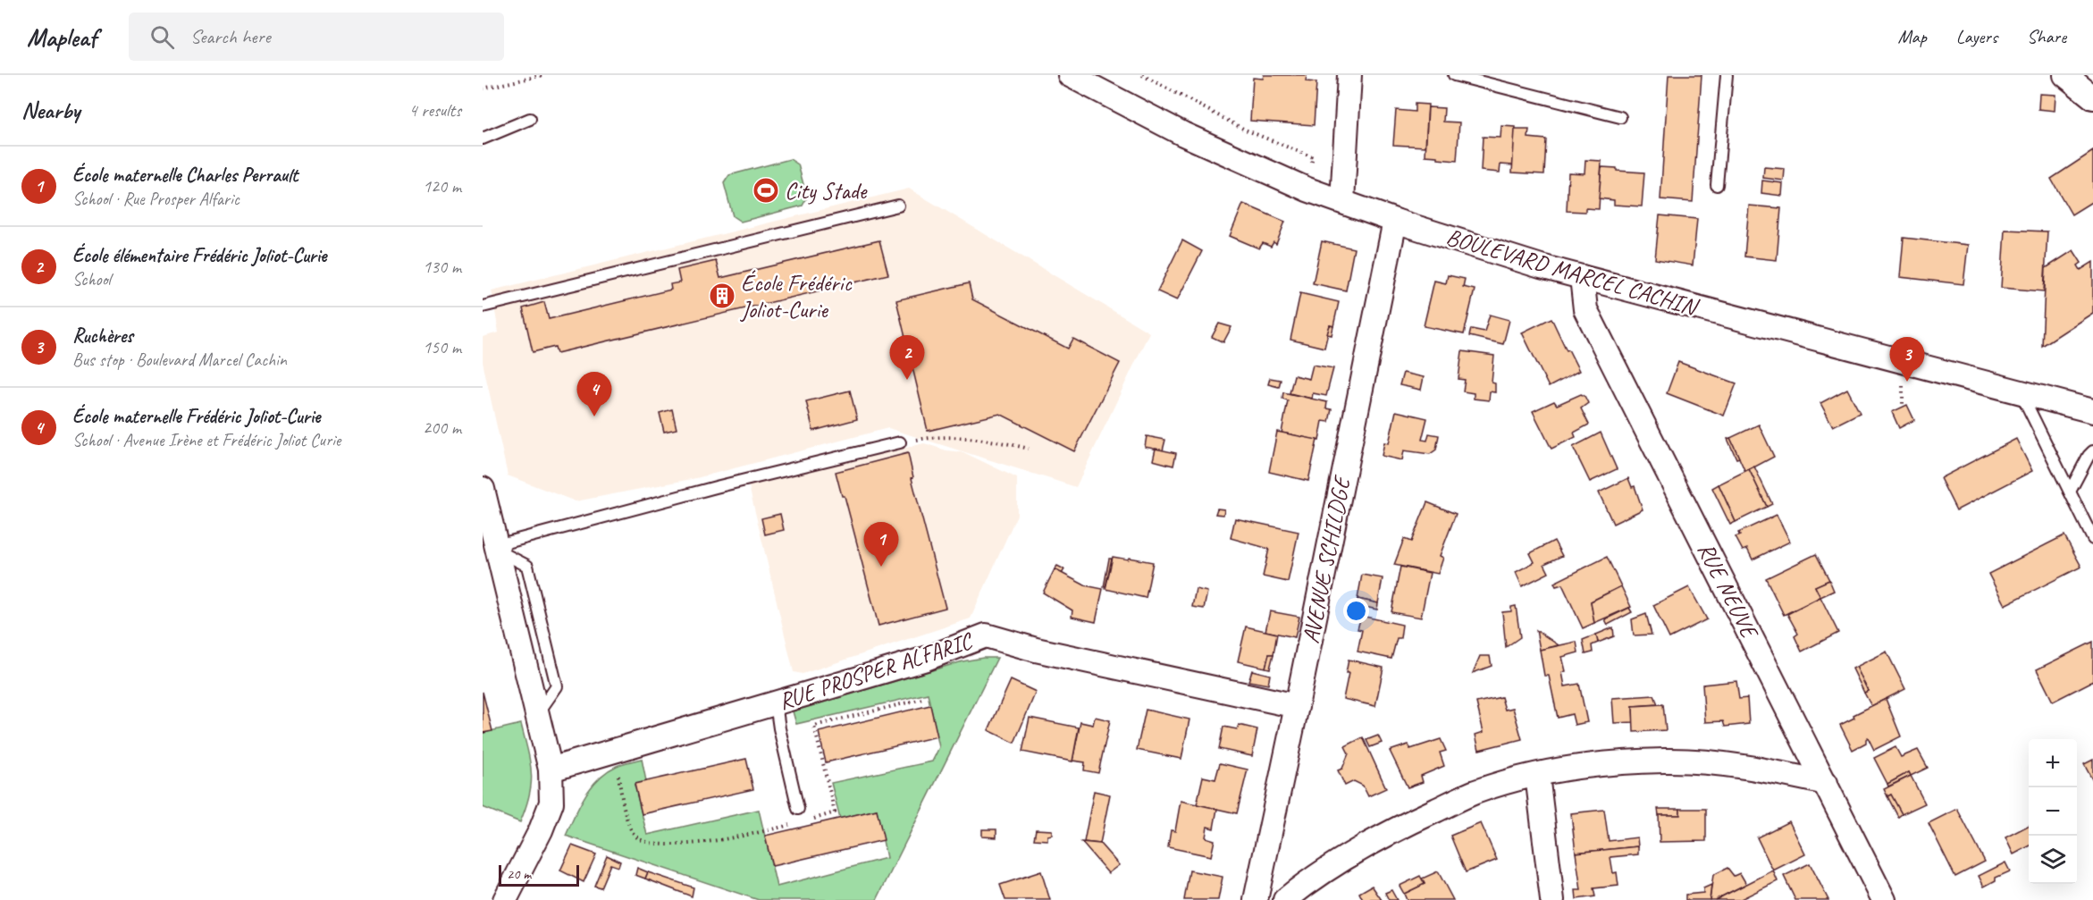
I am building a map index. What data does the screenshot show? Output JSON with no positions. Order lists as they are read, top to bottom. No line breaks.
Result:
{"streets":{"street":["BOULEVARD MARCEL CACHIN","AVENUE SCHILDGE","RUE NEUVE","RUE PROSPER ALFARIC"]},"crossings":[["BOULEVARD MARCEL CACHIN","AVENUE SCHILDGE"],["BOULEVARD MARCEL CACHIN","RUE NEUVE"],["AVENUE SCHILDGE","RUE PROSPER ALFARIC"]],"places":{"sports":["City Stade"],"building":["École Frédéric Joliot-Curie"]},"scale_bar":"20 m","page":{"header":"Mapleaf","search":"Search here","nav":["Map","Layers","Share"],"heading":["Nearby","4 results"],"list":[{"mark":"1","name":"École maternelle Charles Perrault","note":"School · Rue Prosper Alfaric","value":"120 m"},{"mark":"2","name":"École élémentaire Frédéric Joliot-Curie","note":"School","value":"130 m"},{"mark":"3","name":"Ruchères","note":"Bus stop · Boulevard Marcel Cachin","value":"150 m"},{"mark":"4","name":"École maternelle Frédéric Joliot-Curie","note":"School · Avenue Irène et Frédéric Joliot Curie","value":"200 m"}],"pins":["2","3","4","1"],"map_buttons":["+","−"],"scale":"20 m"}}
